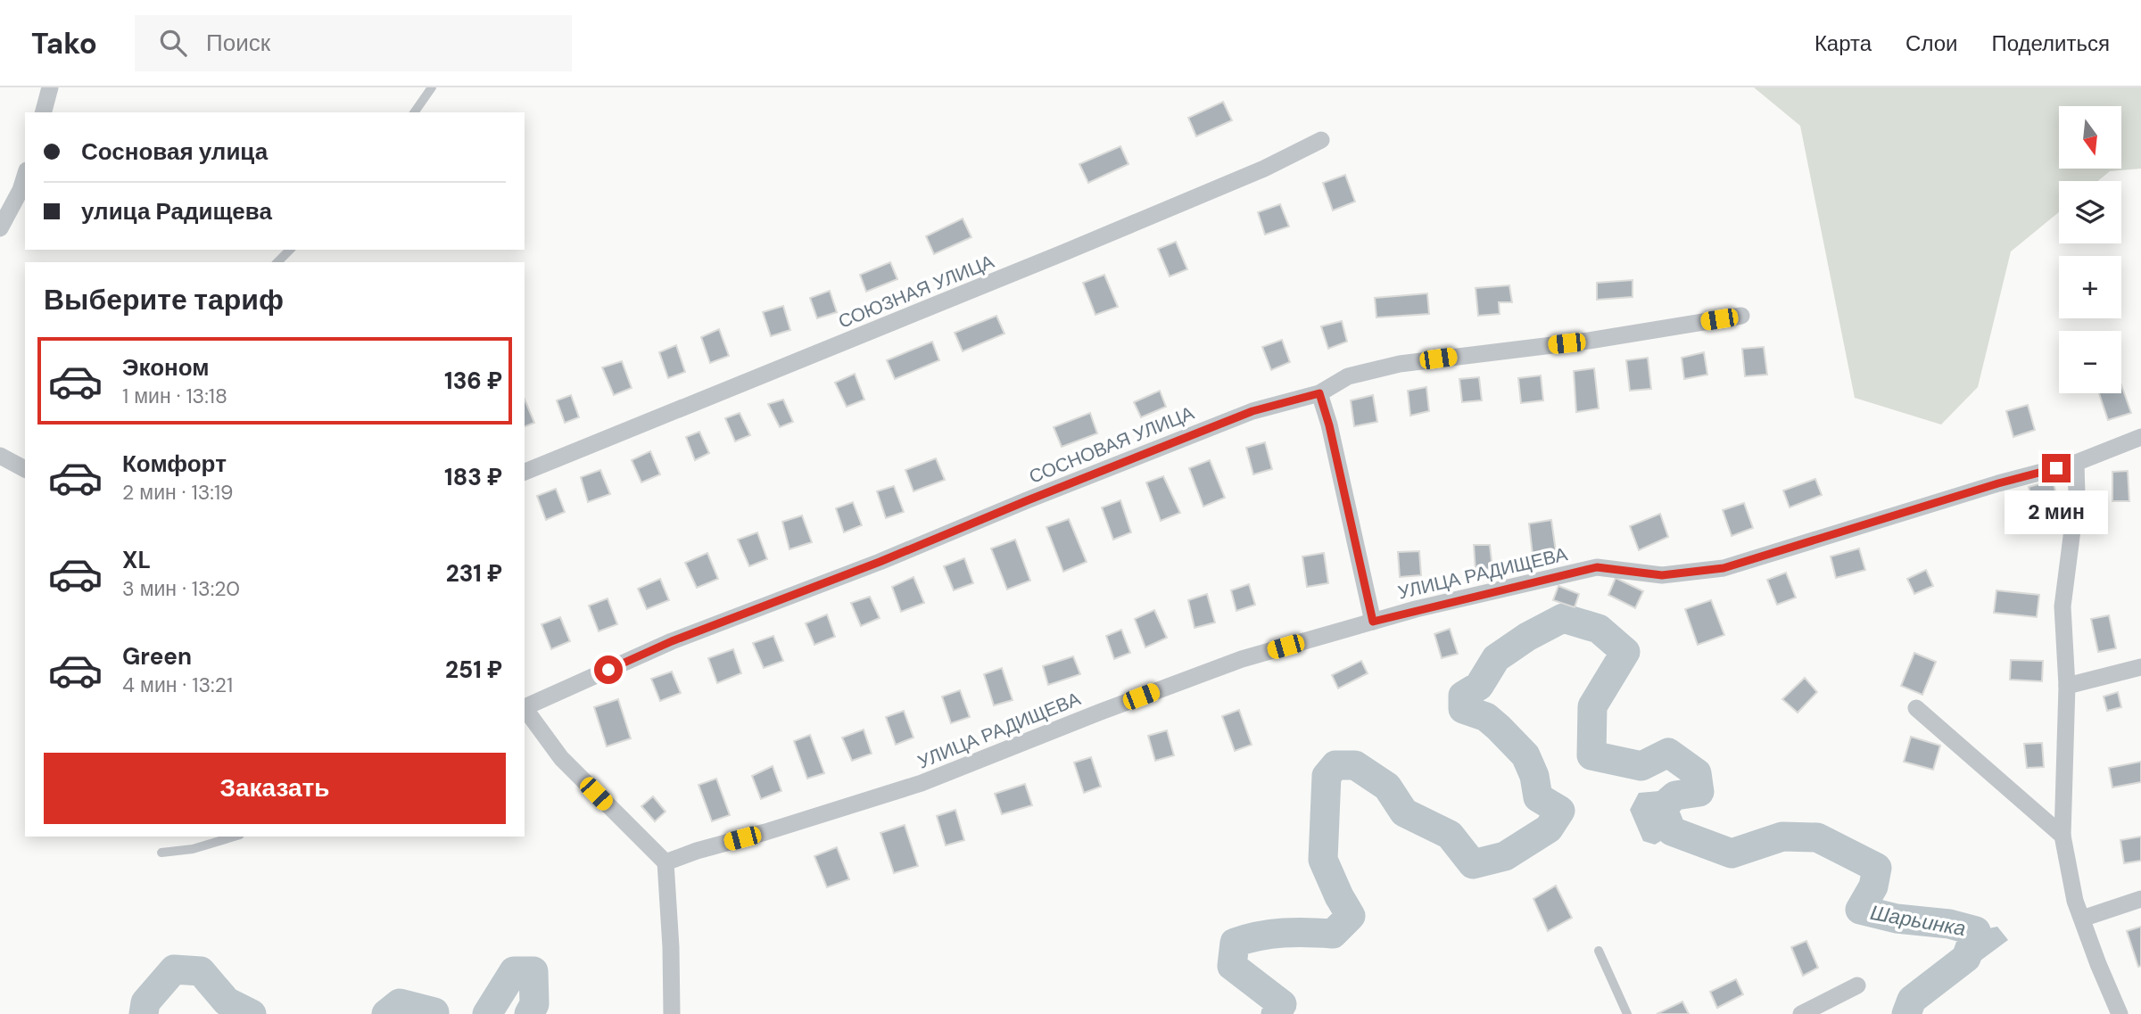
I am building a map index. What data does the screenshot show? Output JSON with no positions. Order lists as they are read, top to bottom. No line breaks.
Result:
{"streets":{"street":["СОЮЗНАЯ УЛИЦА","СОСНОВАЯ УЛИЦА","УЛИЦА РАДИЩЕВА"]},"water":["Шарьинка"],"north":"bottom","page":{"header":"Tako","search":"Поиск","nav":["Карта","Слои","Поделиться"],"map_buttons":["+","−"],"banner":["Сосновая улица","улица Радищева"],"heading":"Выберите тариф","list":[{"name":"Эконом","note":"1 мин · 13:18","value":"136 ₽"},{"name":"Комфорт","note":"2 мин · 13:19","value":"183 ₽"},{"name":"XL","note":"3 мин · 13:20","value":"231 ₽"},{"name":"Green","note":"4 мин · 13:21","value":"251 ₽"}],"bubble":"2 мин","buttons":"Заказать"}}
